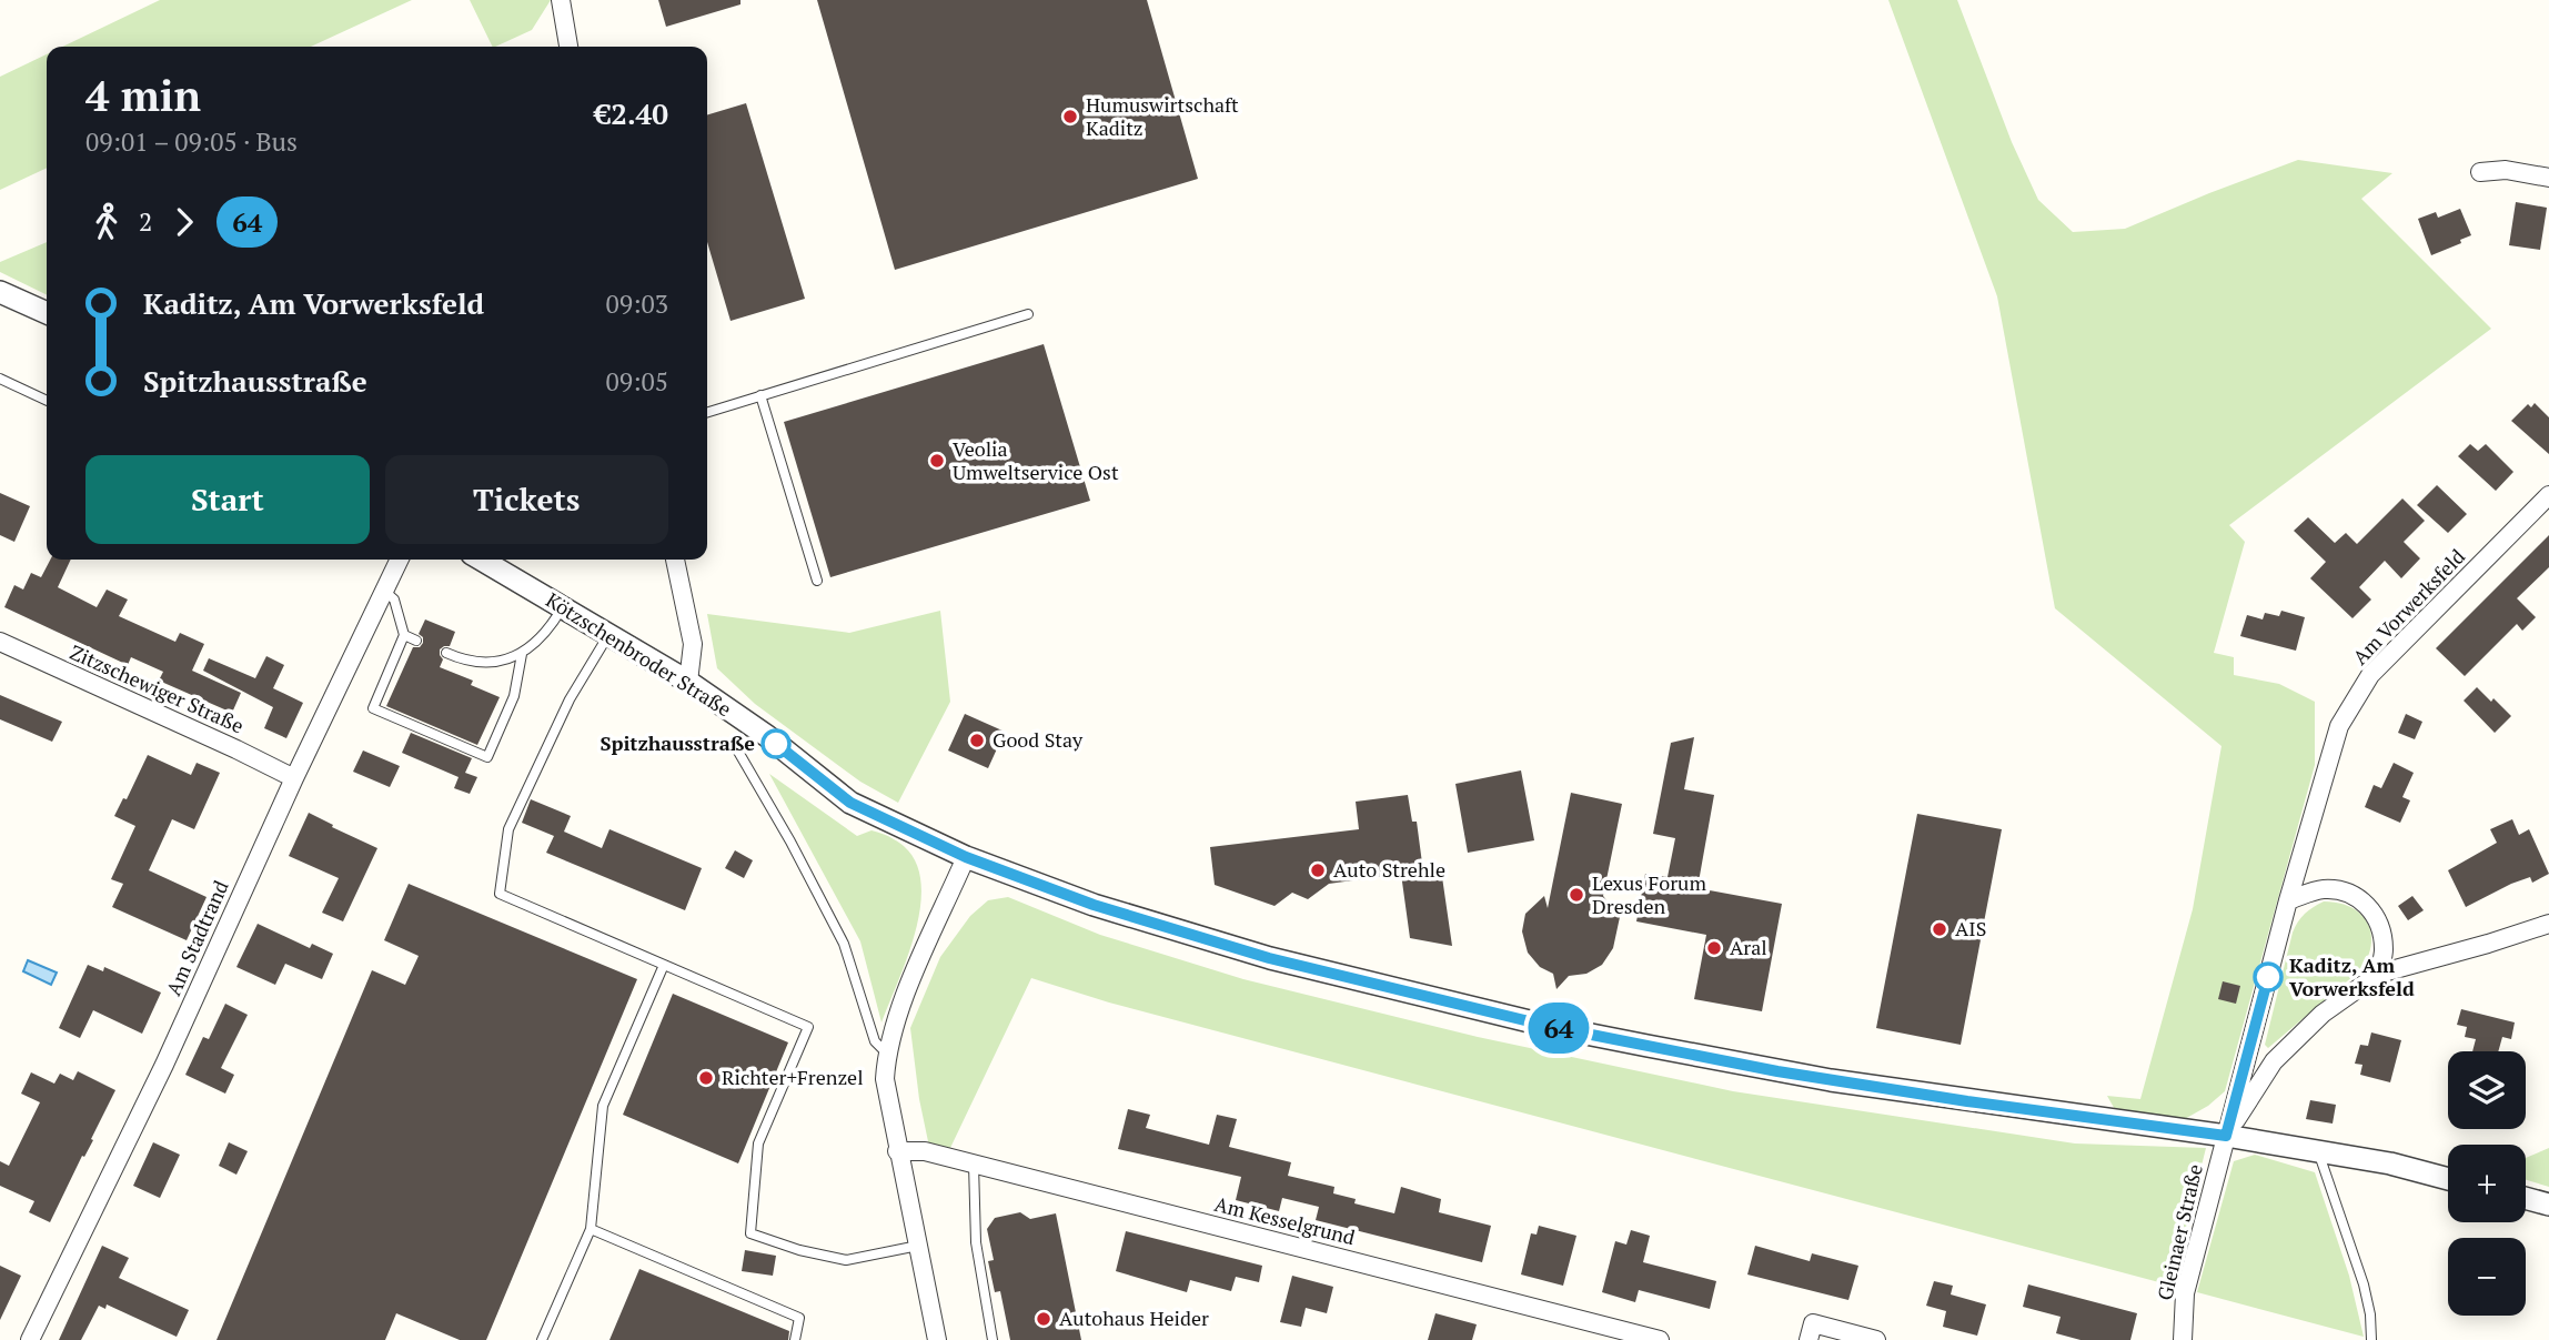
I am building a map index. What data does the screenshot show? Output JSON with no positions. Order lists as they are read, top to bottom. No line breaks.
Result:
{"streets":{"street":["Am Vorwerksfeld","Kötzschenbroder Straße","Zitzschewiger Straße","Am Stadtrand","Am Kesselgrund","Gleinaer Straße"]},"crossings":[["Am Vorwerksfeld","Kötzschenbroder Straße"],["Am Vorwerksfeld","Gleinaer Straße"],["Kötzschenbroder Straße","Gleinaer Straße"],["Zitzschewiger Straße","Am Stadtrand"]],"places":["Humuswirtschaft Kaditz","Veolia Umweltservice Ost","Good Stay","Spitzhausstraße","Auto Strehle","Lexus Forum Dresden","AIS","Aral","Kaditz, Am Vorwerksfeld","Richter+Frenzel","Autohaus Heider"],"lines":["bus line 64"],"page":{"on_map":"64","heading":["4 min","09:01 – 09:05 · Bus","€2.40"],"legs":["2","64"],"list":[{"name":"Kaditz, Am Vorwerksfeld","value":"09:03"},{"name":"Spitzhausstraße","value":"09:05"}],"buttons":["Start","Tickets"],"map_buttons":["+","−"]}}
